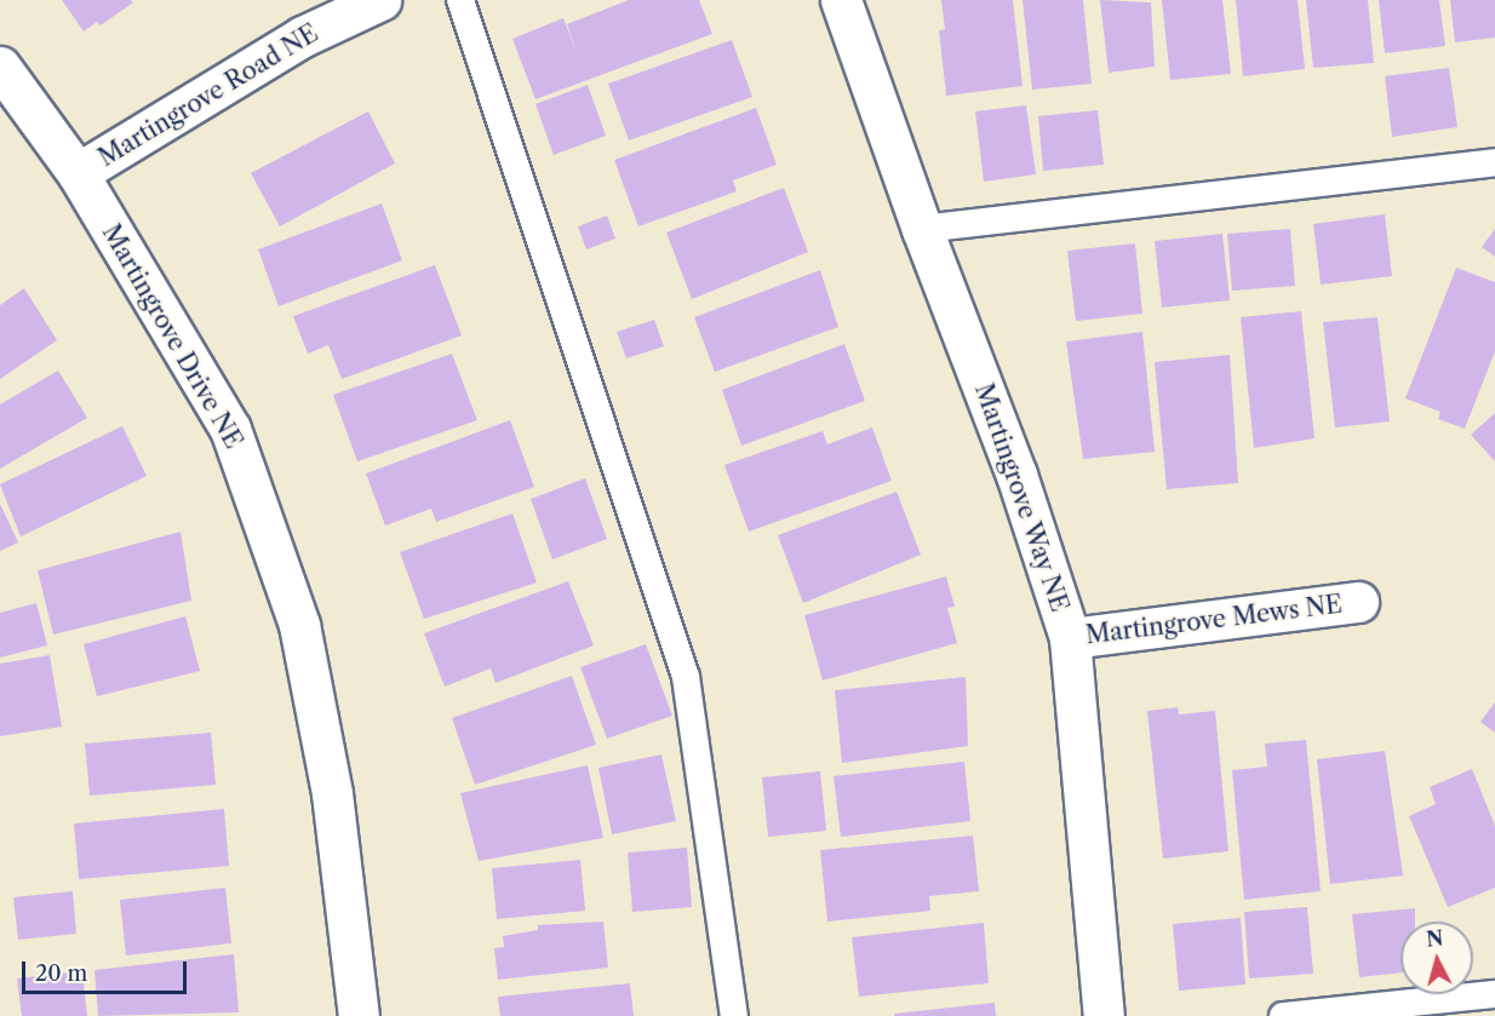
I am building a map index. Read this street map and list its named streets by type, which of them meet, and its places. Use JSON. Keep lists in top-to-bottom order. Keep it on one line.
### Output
{"streets":{"street":["Martingrove Road NE","Martingrove Drive NE","Martingrove Way NE","Martingrove Mews NE"]},"crossings":[["Martingrove Road NE","Martingrove Drive NE"],["Martingrove Way NE","Martingrove Mews NE"]],"scale_bar":"20 m","north":"top"}
